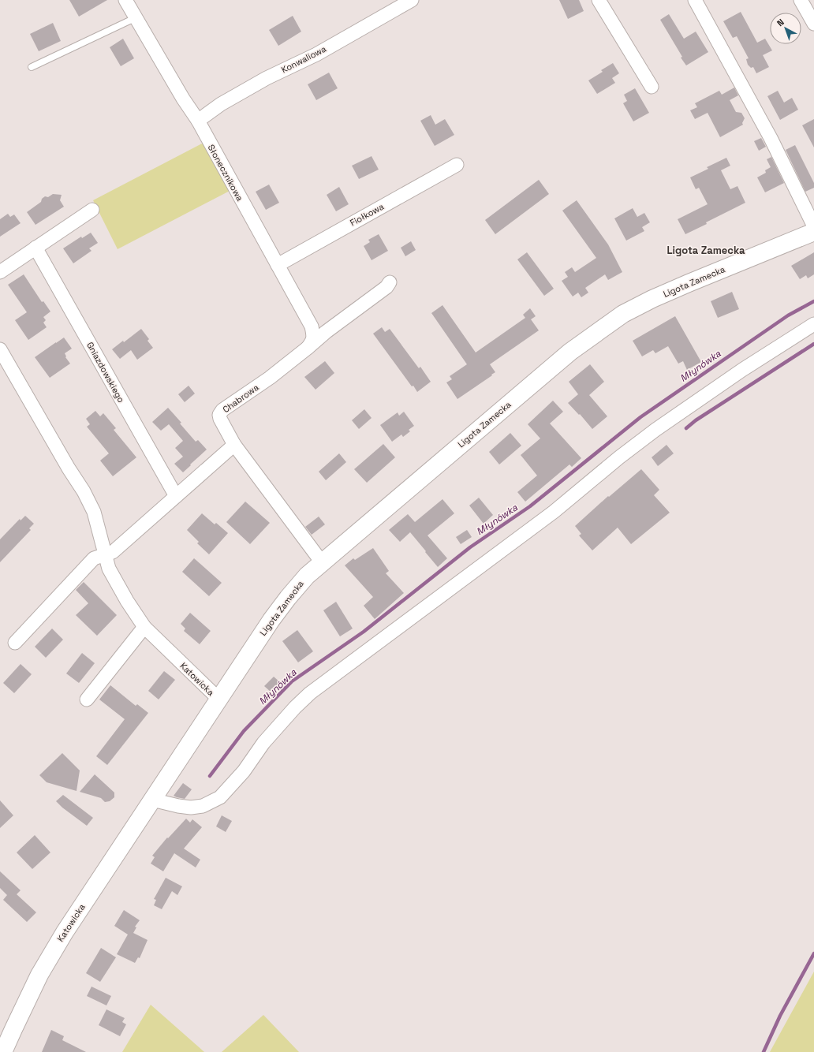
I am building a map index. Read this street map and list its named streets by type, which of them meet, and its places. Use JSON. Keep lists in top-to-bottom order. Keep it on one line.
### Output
{"streets":{"main road":["Ligota Zamecka","Katowicka"],"street":["Konwaliowa","Słonecznikowa","Fiołkowa","Gniazdowskiego","Chabrowa"]},"crossings":[["Konwaliowa","Słonecznikowa"],["Słonecznikowa","Fiołkowa"],["Słonecznikowa","Chabrowa"],["Ligota Zamecka","Chabrowa"],["Ligota Zamecka","Katowicka"]],"districts":["Ligota Zamecka"],"water":["Młynówka"],"north":"top left"}
